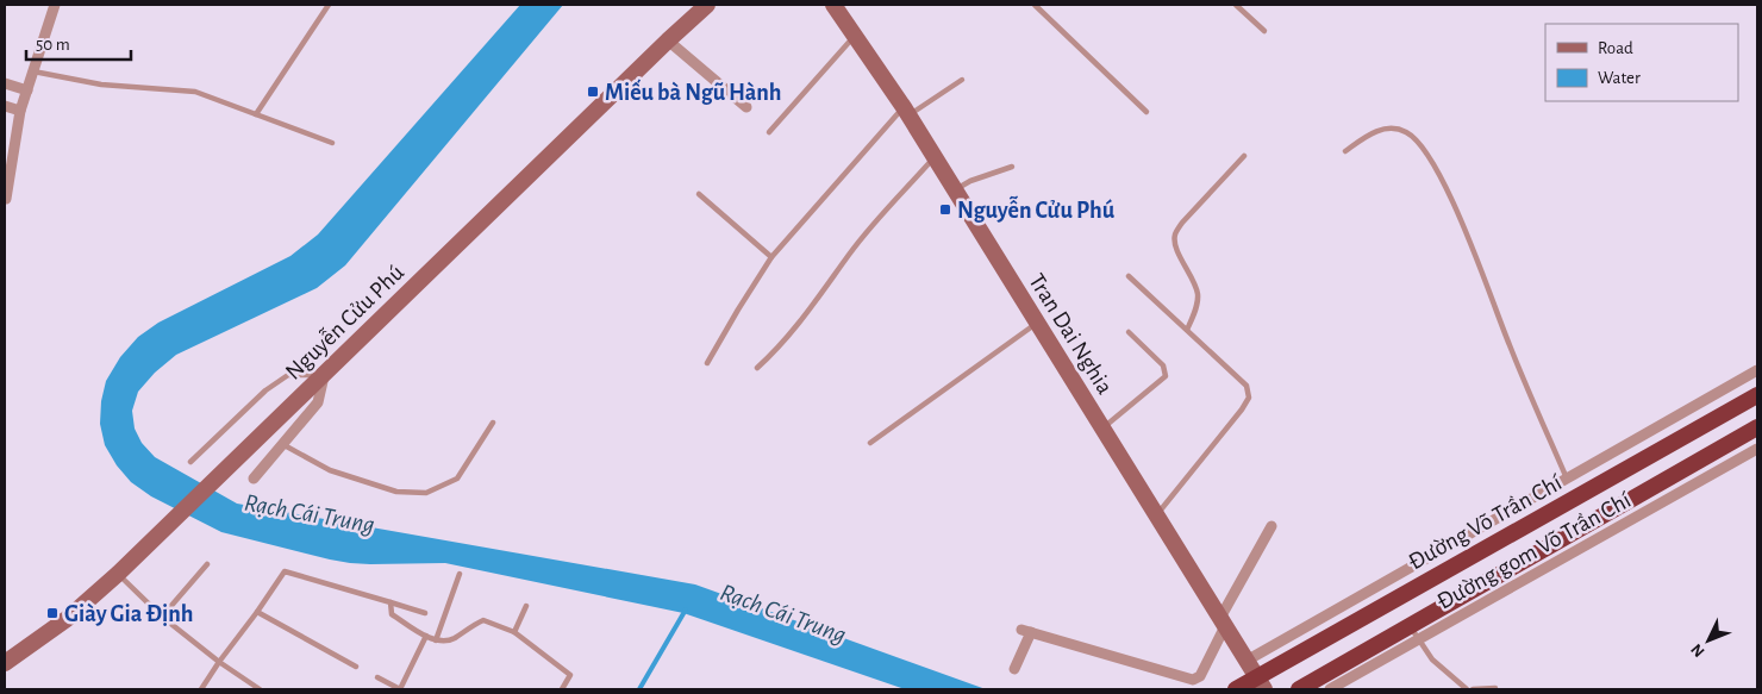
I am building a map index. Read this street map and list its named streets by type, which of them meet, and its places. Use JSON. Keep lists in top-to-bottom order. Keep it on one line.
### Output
{"streets":{"highway":["Đường Võ Trần Chí"],"main road":["Nguyễn Cửu Phú","Tran Dai Nghia"],"street":["Đường gom Võ Trần Chí"]},"crossings":[["Tran Dai Nghia","Đường Võ Trần Chí"],["Tran Dai Nghia","Đường gom Võ Trần Chí"]],"water":["Rạch Cái Trung"],"places":{"transit":["Miếu bà Ngũ Hành","Nguyễn Cửu Phú","Giày Gia Định"]},"legend":["Road","Water"],"scale_bar":"50 m","north":"bottom left"}
